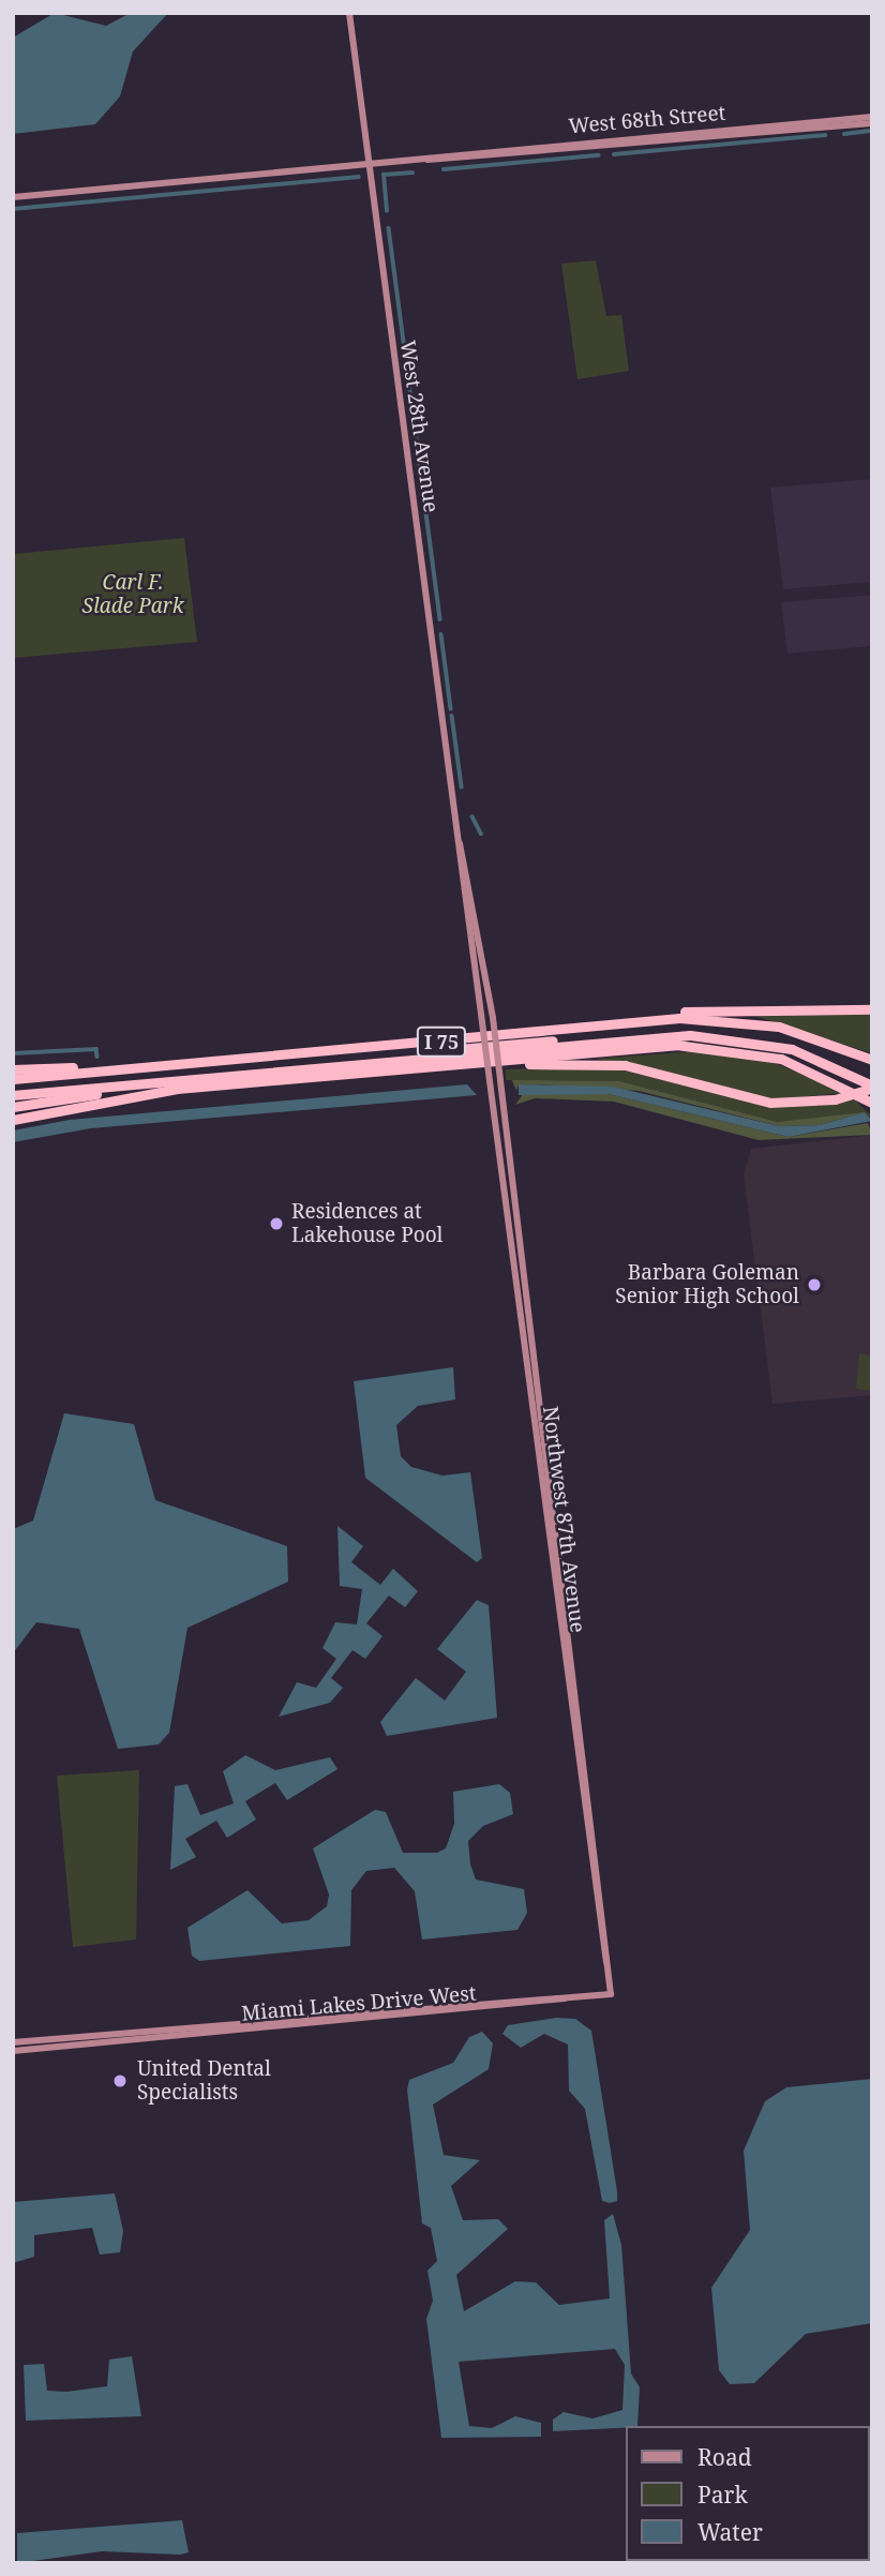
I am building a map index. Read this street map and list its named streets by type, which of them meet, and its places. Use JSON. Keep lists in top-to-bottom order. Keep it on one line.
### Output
{"streets":{"highway":["I 75"],"main road":["West 68th Street","West 28th Avenue","Northwest 87th Avenue","Miami Lakes Drive West"]},"crossings":[["West 68th Street","West 28th Avenue"],["West 28th Avenue","Northwest 87th Avenue"],["Northwest 87th Avenue","Miami Lakes Drive West"]],"parks":["Carl F. Slade Park"],"places":["Residences at Lakehouse Pool","Barbara Goleman Senior High School","United Dental Specialists"],"legend":["Road","Park","Water"]}
